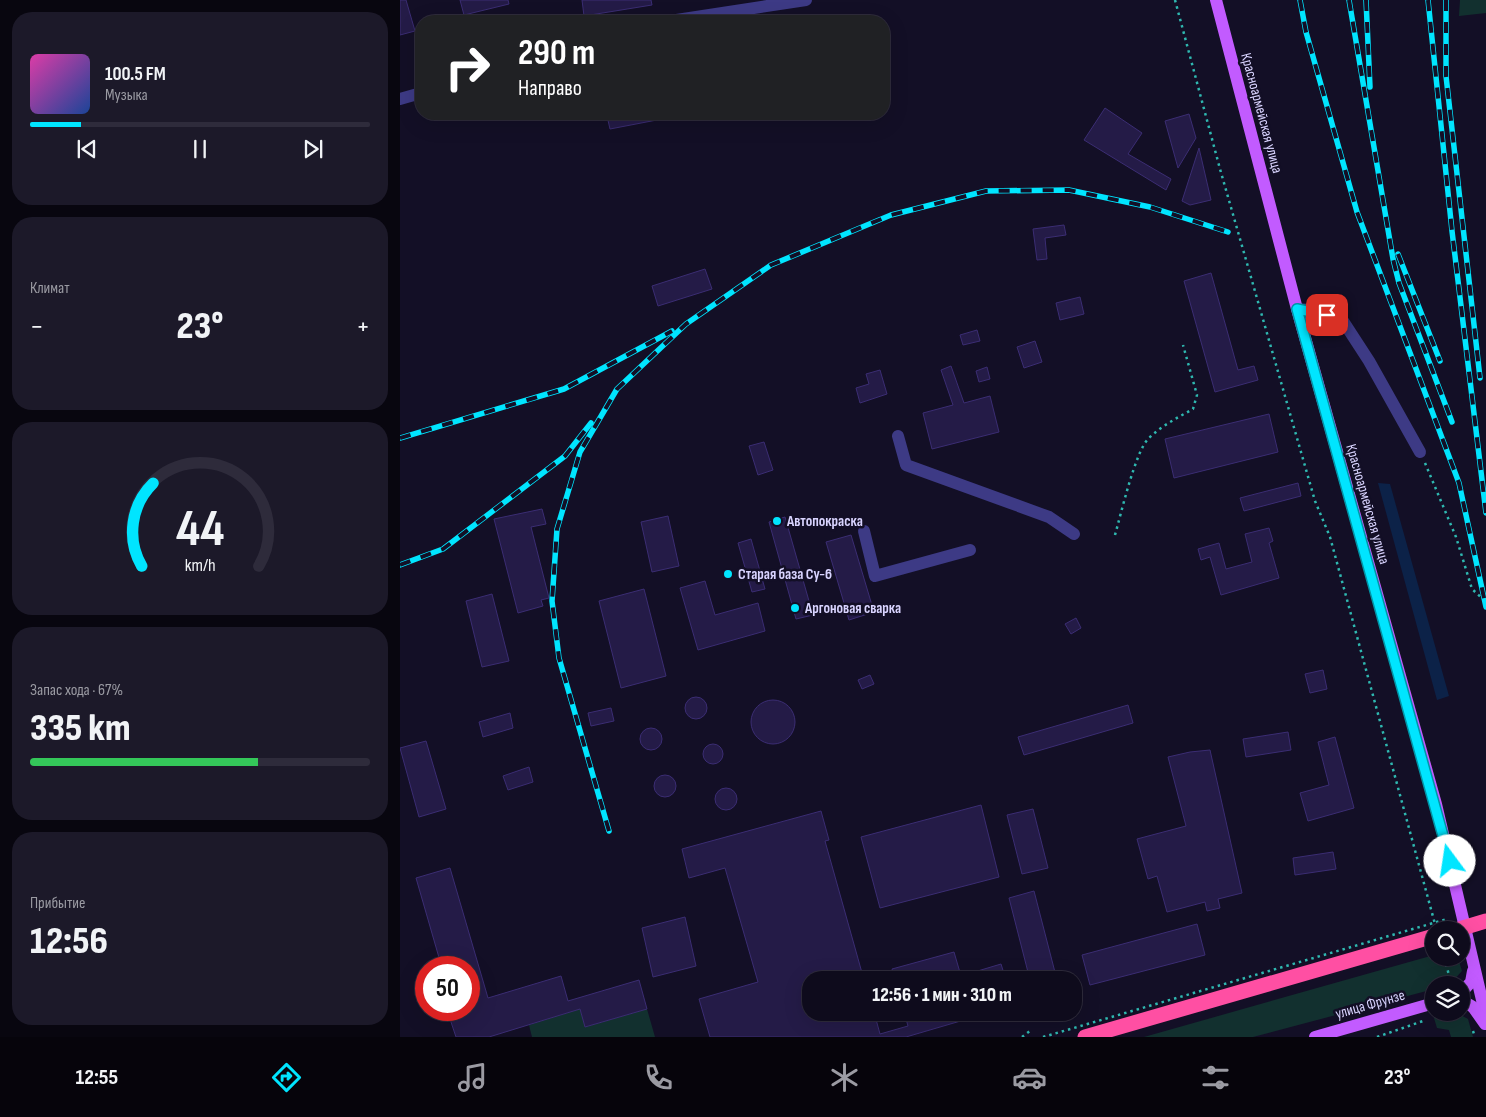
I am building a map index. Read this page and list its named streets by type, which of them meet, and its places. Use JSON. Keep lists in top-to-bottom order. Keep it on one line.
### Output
{"streets":{"main road":["Красноармейская улица","улица Фрунзе"]},"places":["Автопокраска","Старая база Су-6","Аргоновая сварка"],"page":{"turn":["290 m","Направо"],"song":["100.5 FM","Музыка"],"tile":["Климат",["Запас хода · 67%","335 km"],["Прибытие","12:56"]],"heat":["−","23°","+"],"limit":"50","trip":"12:56 · 1 мин · 310 m","tabs":["12:55","23°"],"gauge":["44","km/h"]}}
